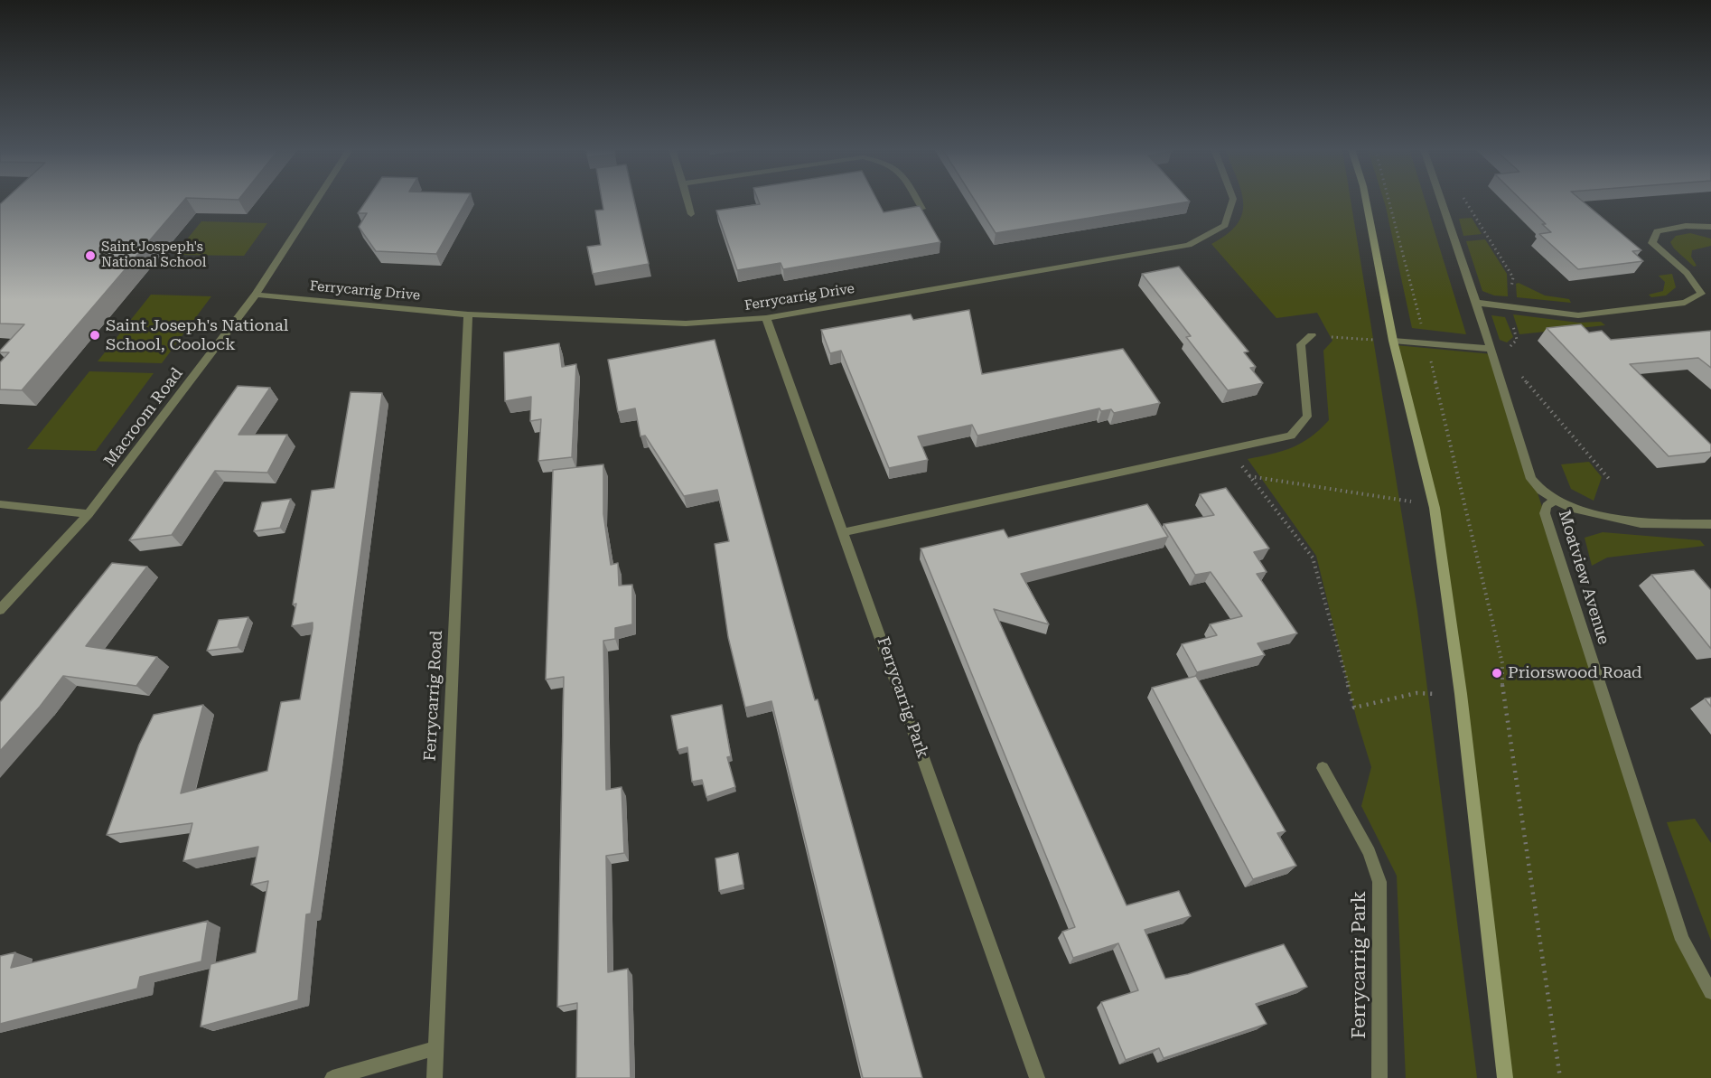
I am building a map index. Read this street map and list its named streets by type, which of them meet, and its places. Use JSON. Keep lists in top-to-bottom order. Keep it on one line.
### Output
{"streets":{"street":["Ferrycarrig Drive","Macroom Road","Moatview Avenue","Ferrycarrig Road","Ferrycarrig Park"]},"crossings":[["Ferrycarrig Drive","Macroom Road"],["Ferrycarrig Drive","Ferrycarrig Road"],["Ferrycarrig Drive","Ferrycarrig Park"]],"places":["Saint Jospeph's National School","Saint Joseph's National School, Coolock","Priorswood Road"]}
